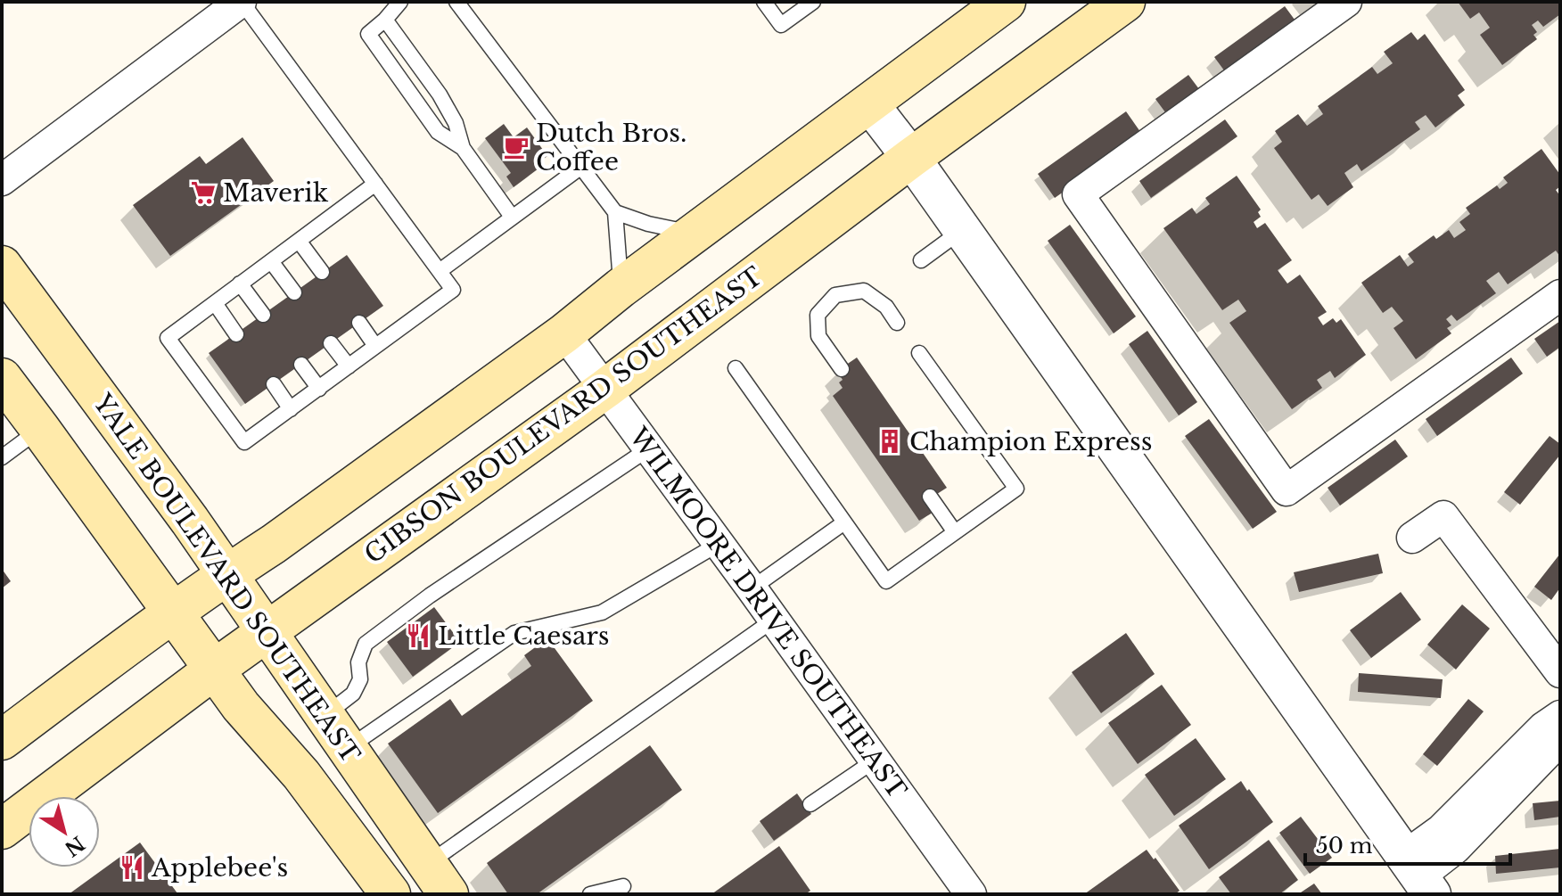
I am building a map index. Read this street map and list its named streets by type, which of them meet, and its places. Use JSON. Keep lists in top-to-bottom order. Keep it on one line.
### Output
{"streets":{"main road":["GIBSON BOULEVARD SOUTHEAST","YALE BOULEVARD SOUTHEAST"],"street":["WILMOORE DRIVE SOUTHEAST"]},"crossings":[["GIBSON BOULEVARD SOUTHEAST","YALE BOULEVARD SOUTHEAST"],["GIBSON BOULEVARD SOUTHEAST","WILMOORE DRIVE SOUTHEAST"]],"places":{"cafe":["Dutch Bros. Coffee"],"supermarket":["Maverik"],"building":["Champion Express"],"restaurant":["Little Caesars","Applebee's"]},"scale_bar":"50 m","north":"bottom right"}
